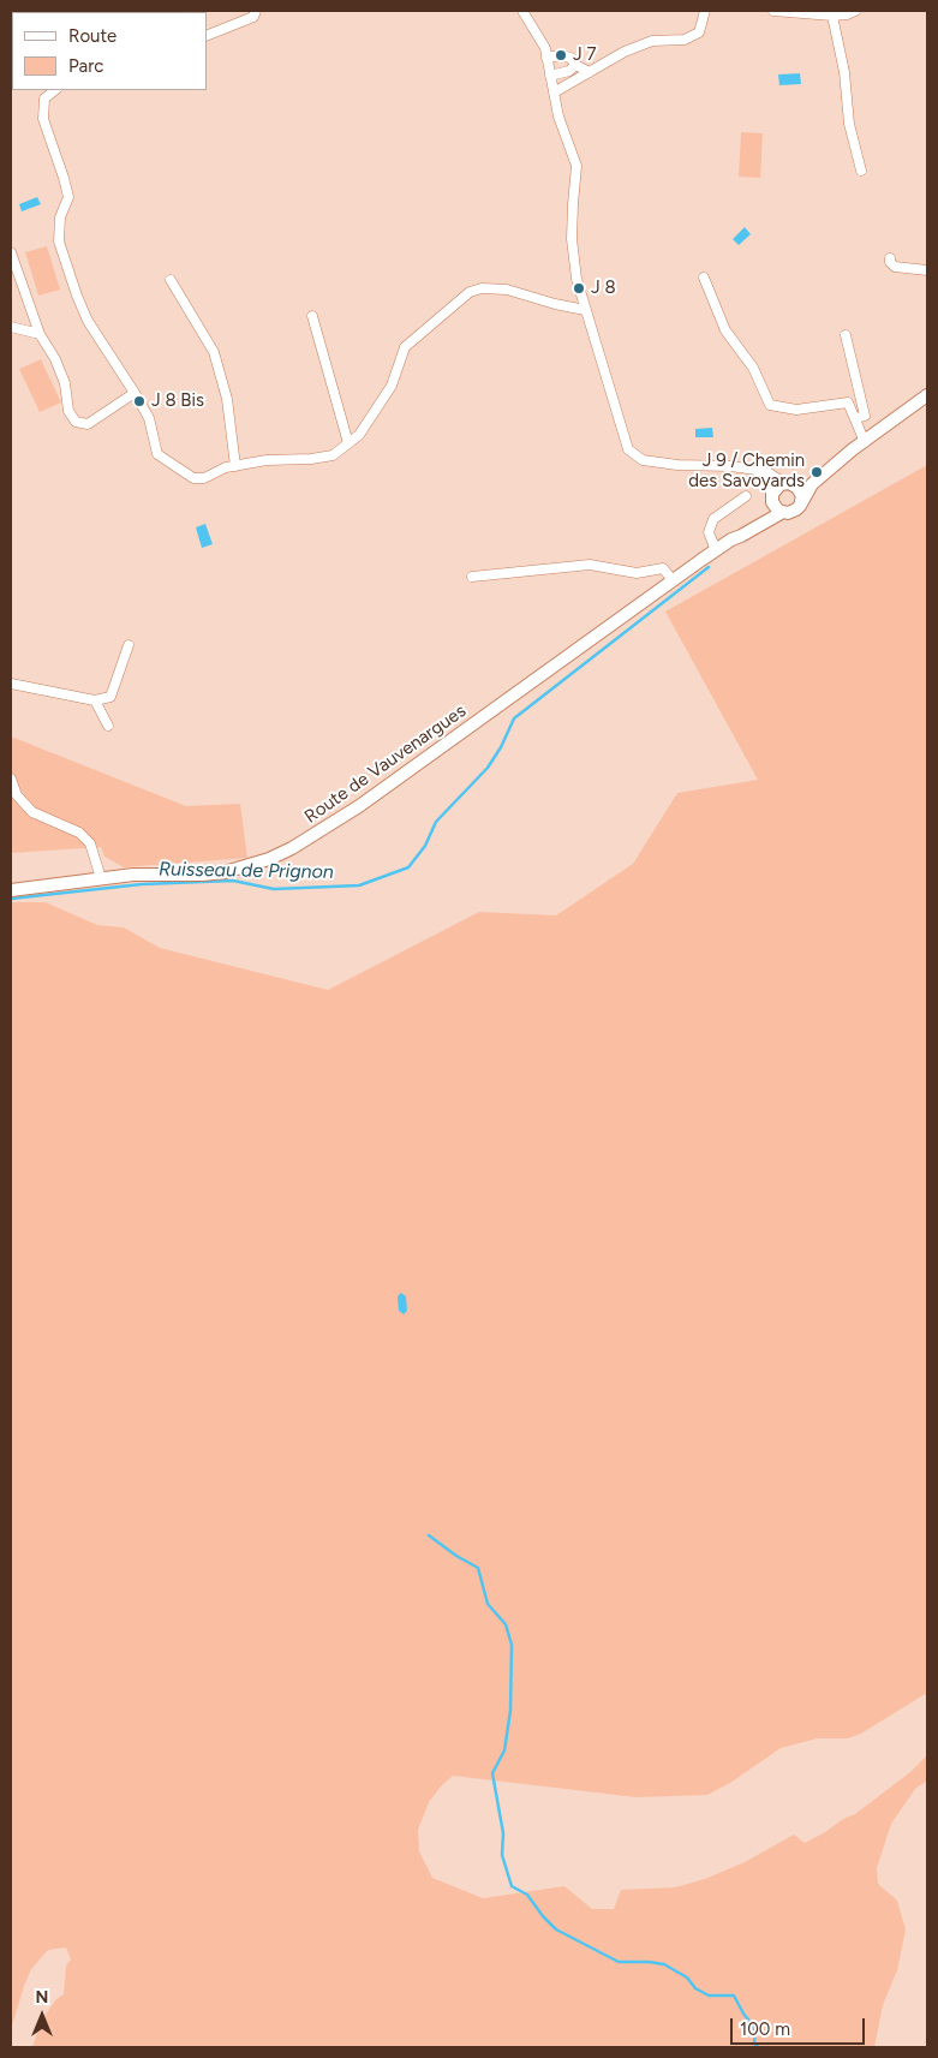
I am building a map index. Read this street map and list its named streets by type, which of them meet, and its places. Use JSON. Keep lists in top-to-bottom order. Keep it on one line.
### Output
{"streets":{"main road":["Route de Vauvenargues"]},"water":["Ruisseau de Prignon"],"places":["J 7","J 8","J 8 Bis","J 9 / Chemin des Savoyards"],"legend":["Route","Parc"],"scale_bar":"100 m","north":"top"}
